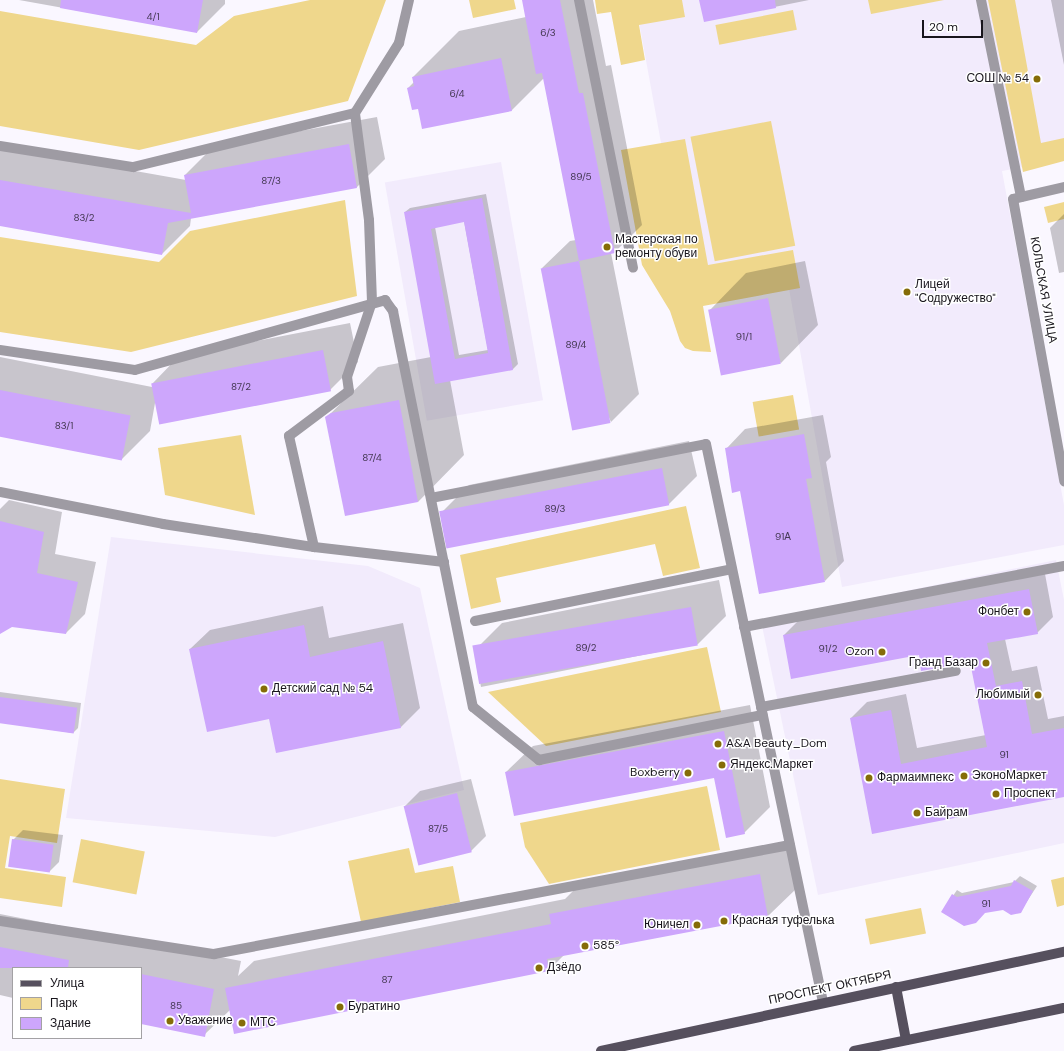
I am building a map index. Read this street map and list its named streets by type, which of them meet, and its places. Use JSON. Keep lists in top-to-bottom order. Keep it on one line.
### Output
{"streets":{"main road":["ПРОСПЕКТ ОКТЯБРЯ"],"street":["КОЛЬСКАЯ УЛИЦА"]},"places":["СОШ № 54","Мастерская по ремонту обуви","Лицей \"Содружество\"","Фонбет","Ozon","Гранд Базар","Детский сад № 54","Любимый","A&A Beauty_Dom","Яндекс.Маркет","Boxberry","ЭконоМаркет","Фармаимпекс","Проспект","Байрам","Красная туфелька","Юничел","585°","Дзёдо","Буратино","Уважение","МТС"],"house_numbers":["4/1","6/3","6/4","89/5","87/3","83/2","91/1","89/4","87/2","83/1","87/4","89/3","91А","89/2","91/2","91","87/5","91","87","85"],"legend":["Улица","Парк","Здание"],"scale_bar":"20 m"}
